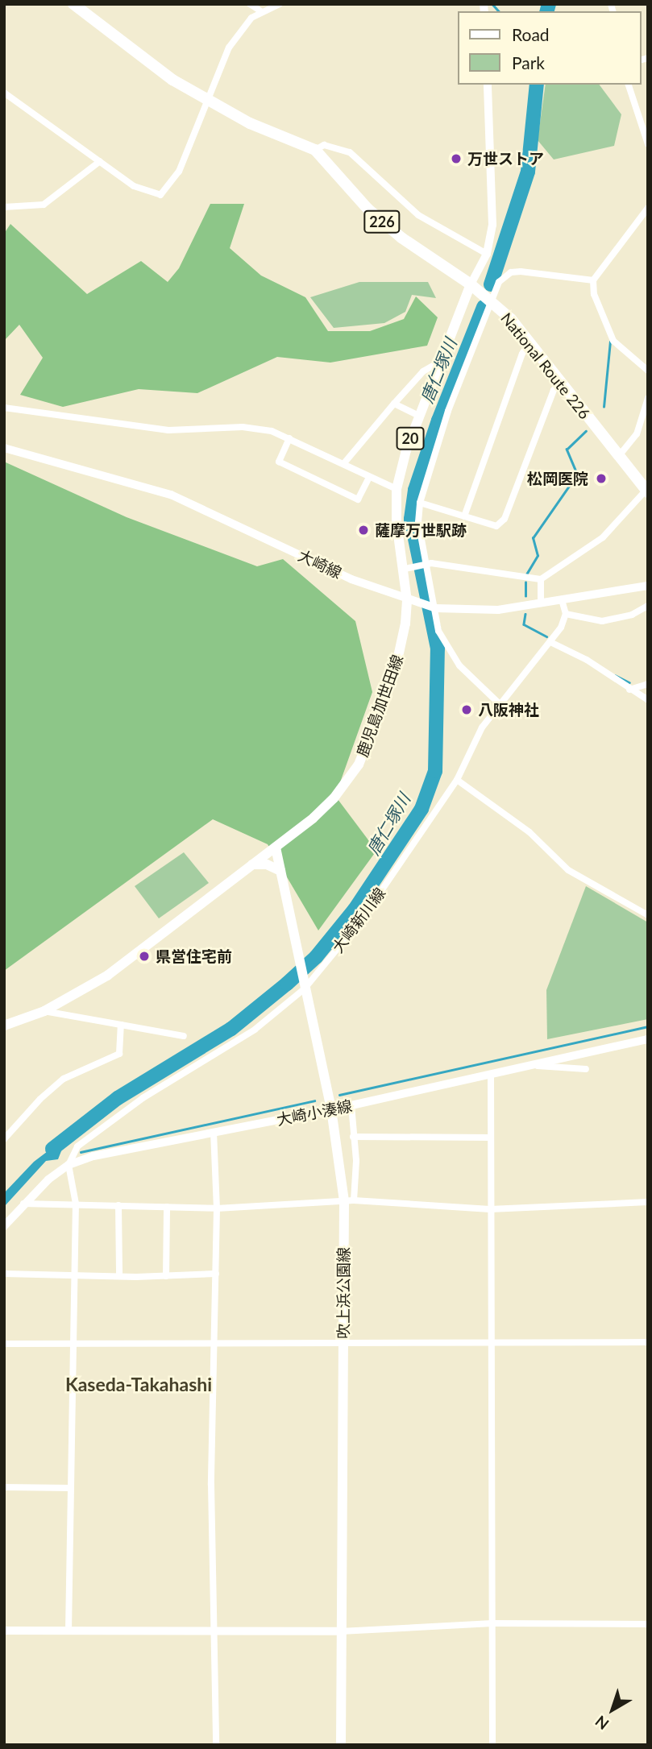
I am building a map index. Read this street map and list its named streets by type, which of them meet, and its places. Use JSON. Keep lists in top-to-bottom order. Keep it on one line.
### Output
{"streets":{"highway":["226","National Route 226"],"main road":["20","鹿児島加世田線","吹上浜公園線"],"street":["大崎線","大崎新川線","大崎小湊線"]},"crossings":[["National Route 226","鹿児島加世田線"],["大崎線","鹿児島加世田線"],["鹿児島加世田線","吹上浜公園線"],["大崎新川線","大崎小湊線"],["大崎新川線","吹上浜公園線"],["大崎小湊線","吹上浜公園線"]],"districts":["Kaseda-Takahashi"],"water":["唐仁塚川"],"places":["万世ストア","松岡医院","薩摩万世駅跡","八阪神社","県営住宅前"],"legend":["Road","Park"],"north":"bottom left"}
